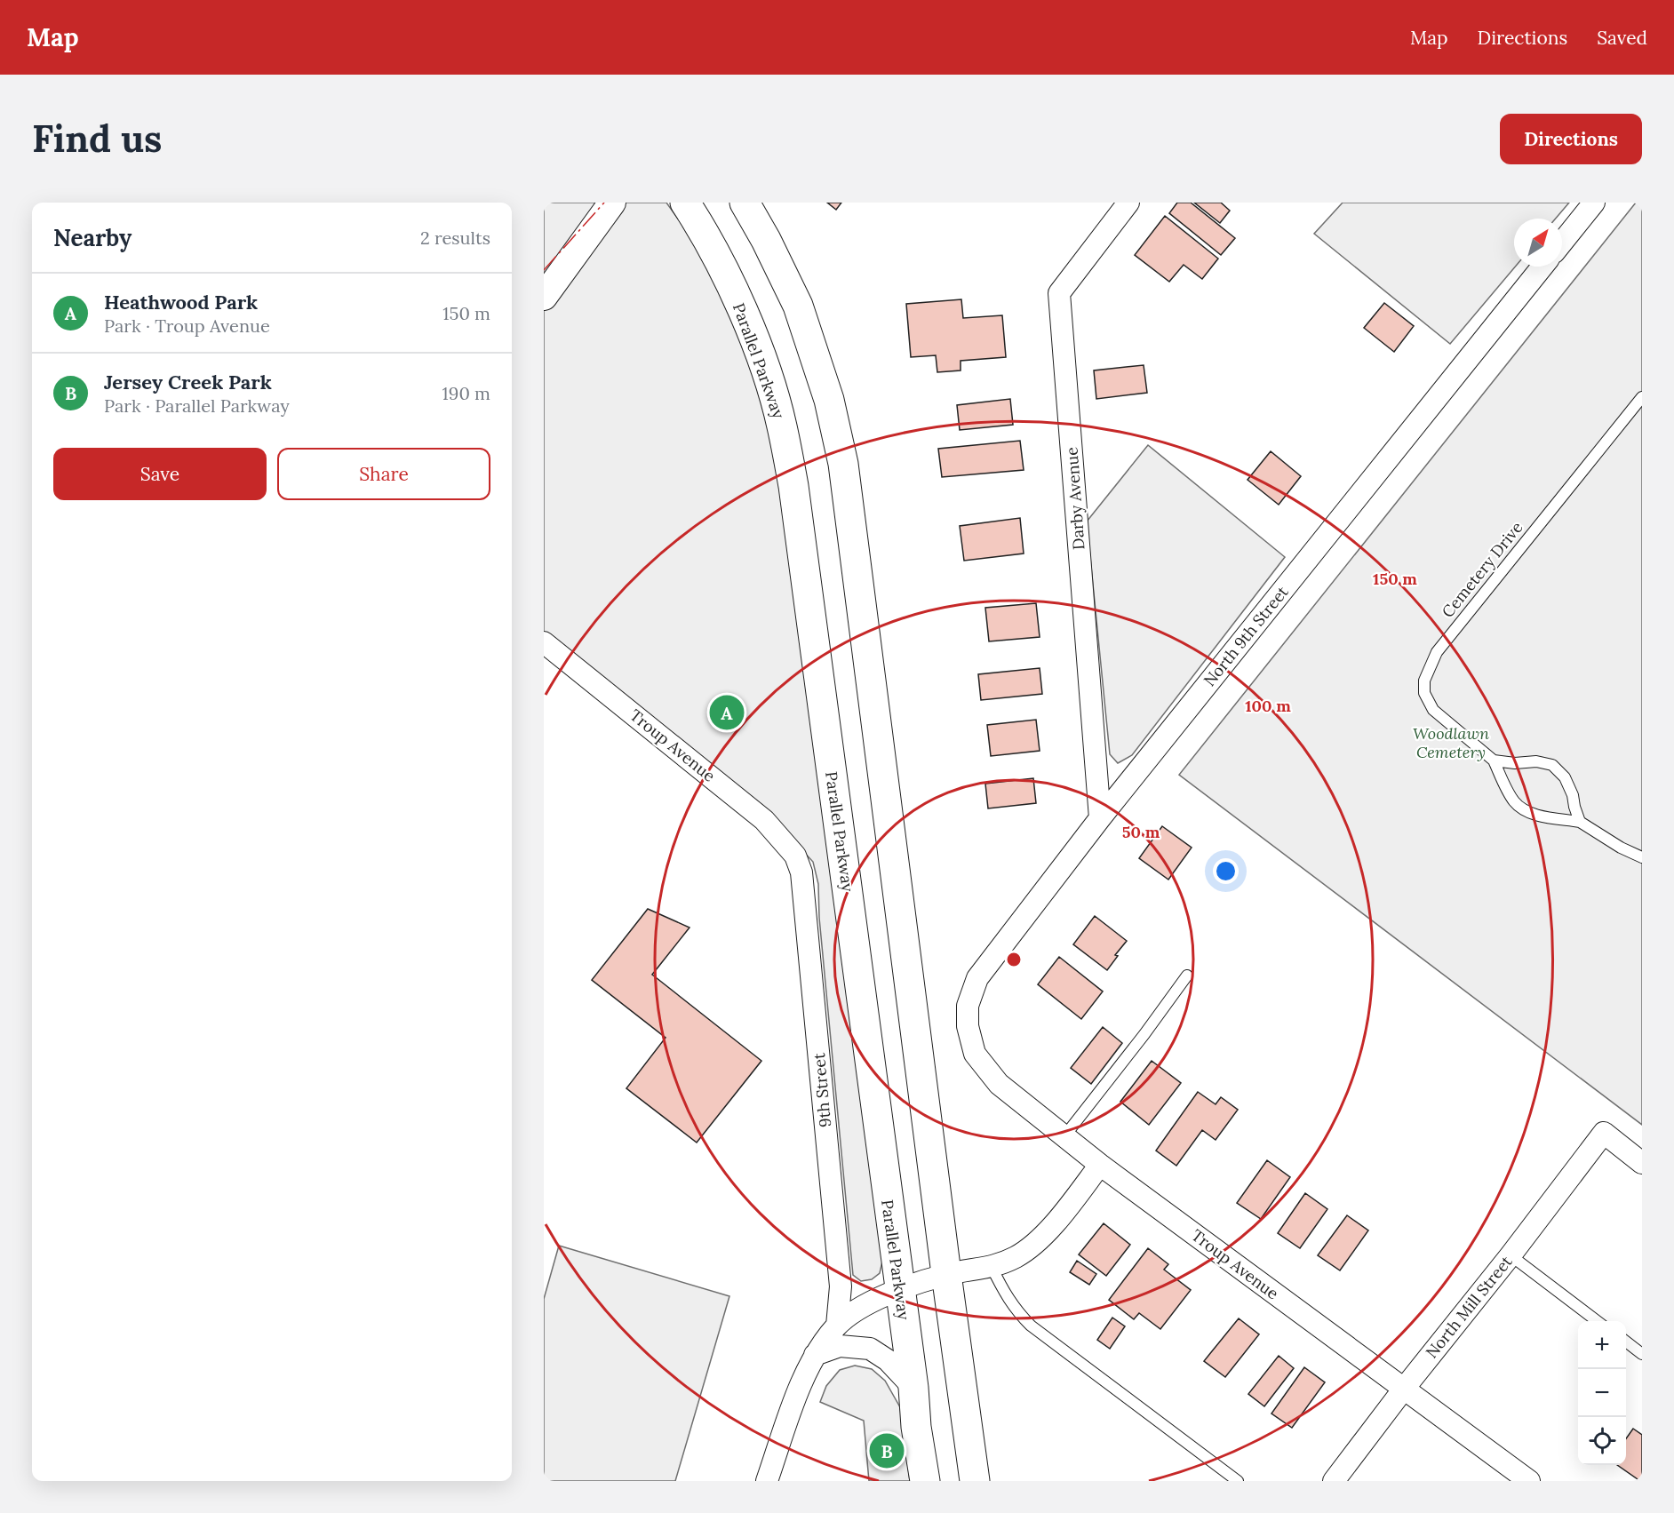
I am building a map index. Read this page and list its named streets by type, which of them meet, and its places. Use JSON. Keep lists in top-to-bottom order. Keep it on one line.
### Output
{"streets":{"main road":["Parallel Parkway"],"street":["Darby Avenue","North 9th Street","Troup Avenue","9th Street","North Mill Street"],"lane":["Cemetery Drive"]},"crossings":[["Darby Avenue","North 9th Street"],["North 9th Street","Troup Avenue"],["Troup Avenue","9th Street"],["Troup Avenue","North Mill Street"]],"parks":["Woodlawn Cemetery"],"north":"top right","page":{"header":"Map","nav":["Map","Directions","Saved"],"buttons":["Directions",["Save","Share"]],"title":"Find us","heading":["Nearby","2 results"],"list":[{"mark":"A","name":"Heathwood Park","note":"Park · Troup Avenue","value":"150 m"},{"mark":"B","name":"Jersey Creek Park","note":"Park · Parallel Parkway","value":"190 m"}],"pins":["A","B"],"map_buttons":["+","−"]},"rings":["150 m","100 m","50 m"]}
